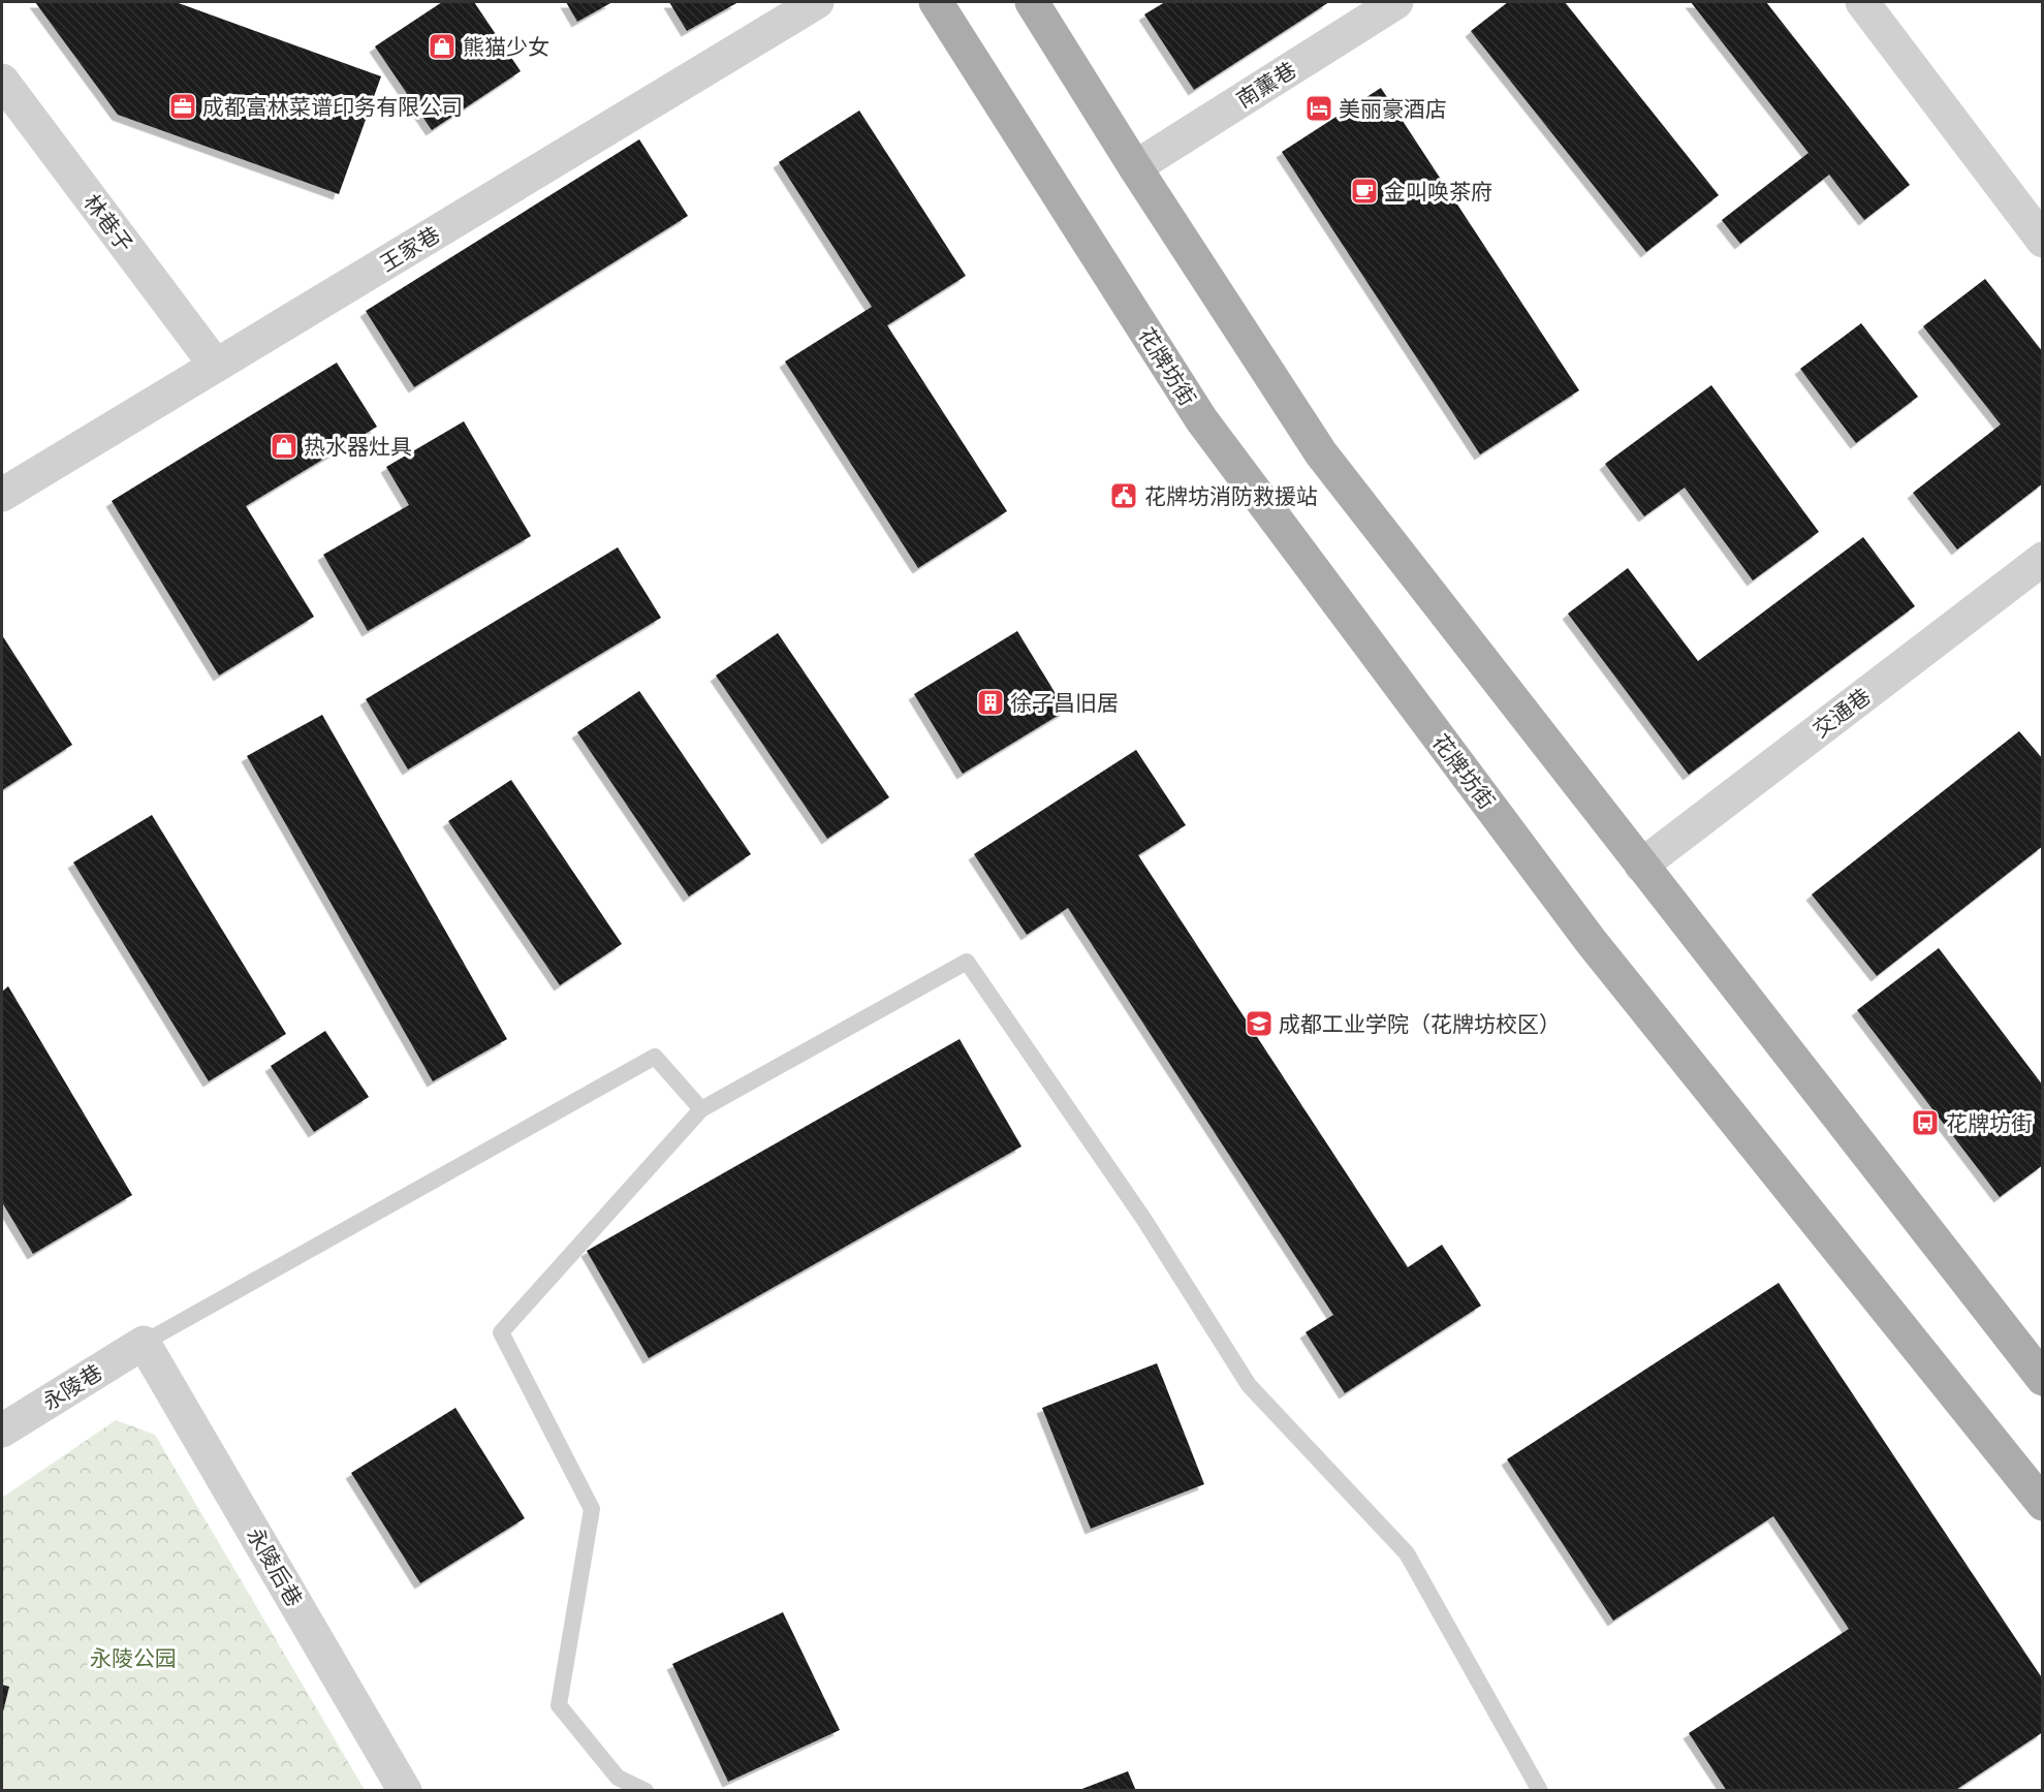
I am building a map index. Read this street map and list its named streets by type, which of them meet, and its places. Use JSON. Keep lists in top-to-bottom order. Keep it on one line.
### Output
{"streets":{"main road":["花牌坊街"],"street":["南薰巷","林巷子","王家巷","交通巷","永陵巷","永陵后巷"]},"crossings":[["林巷子","王家巷"],["永陵巷","永陵后巷"]],"parks":["永陵公园"],"places":{"shop":["熊猫少女","热水器灶具"],"office":["成都富林菜谱印务有限公司"],"hotel":["美丽豪酒店"],"cafe":["金叫唤茶府"],"public building":["花牌坊消防救援站"],"building":["徐子昌旧居"],"school or university":["成都工业学院（花牌坊校区）"],"bus stop":["花牌坊街"]}}
